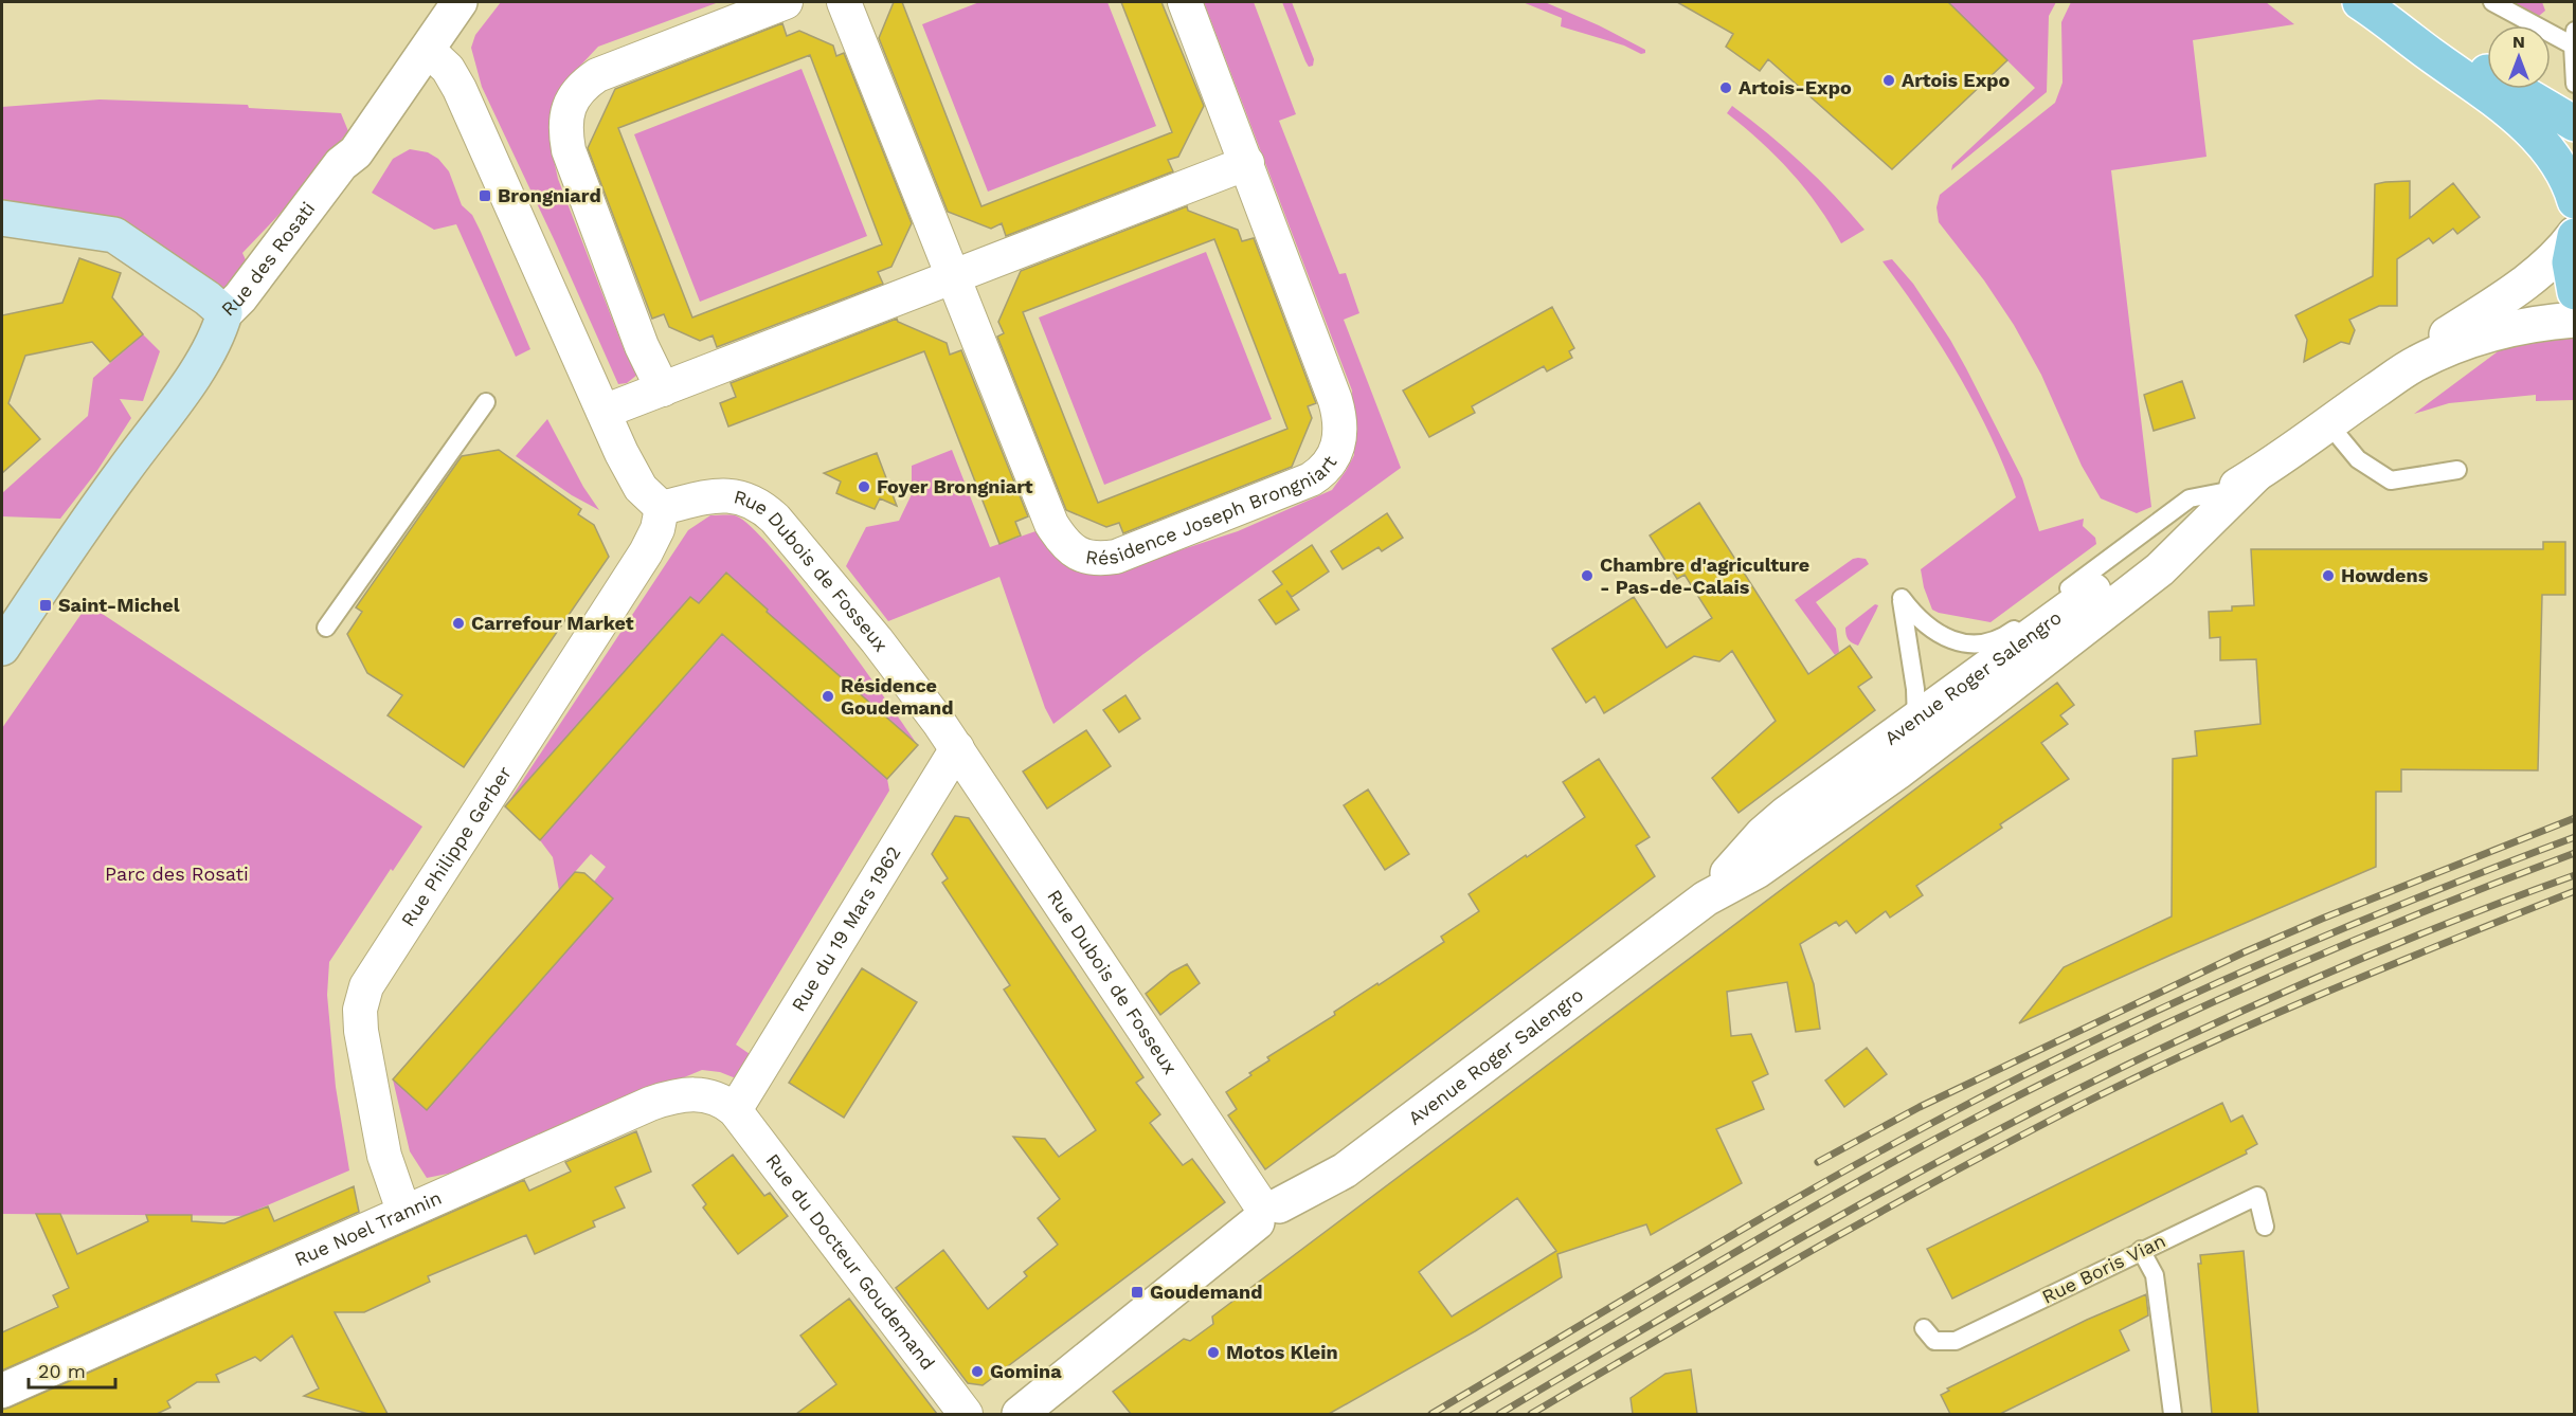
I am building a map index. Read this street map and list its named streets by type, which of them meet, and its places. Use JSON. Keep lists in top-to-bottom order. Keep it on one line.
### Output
{"streets":{"main road":["Rue des Rosati"],"street":["Résidence Joseph Brongniart","Rue Dubois de Fosseux","Avenue Roger Salengro","Rue Philippe Gerber","Rue du 19 Mars 1962","Rue Noel Trannin","Rue du Docteur Goudemand"],"lane":["Rue Boris Vian"]},"crossings":[["Rue Dubois de Fosseux","Avenue Roger Salengro"],["Rue Dubois de Fosseux","Rue Philippe Gerber"],["Rue Dubois de Fosseux","Rue du 19 Mars 1962"],["Rue Philippe Gerber","Rue Noel Trannin"],["Rue du 19 Mars 1962","Rue Noel Trannin"],["Rue du 19 Mars 1962","Rue du Docteur Goudemand"],["Rue Noel Trannin","Rue du Docteur Goudemand"]],"parks":["Parc des Rosati"],"places":{"other":["Artois Expo","Artois-Expo","Foyer Brongniart","Chambre d'agriculture - Pas-de-Calais","Howdens","Carrefour Market","Résidence Goudemand","Motos Klein","Gomina"],"transit":["Brongniard","Saint-Michel","Goudemand"]},"scale_bar":"20 m","north":"top"}
